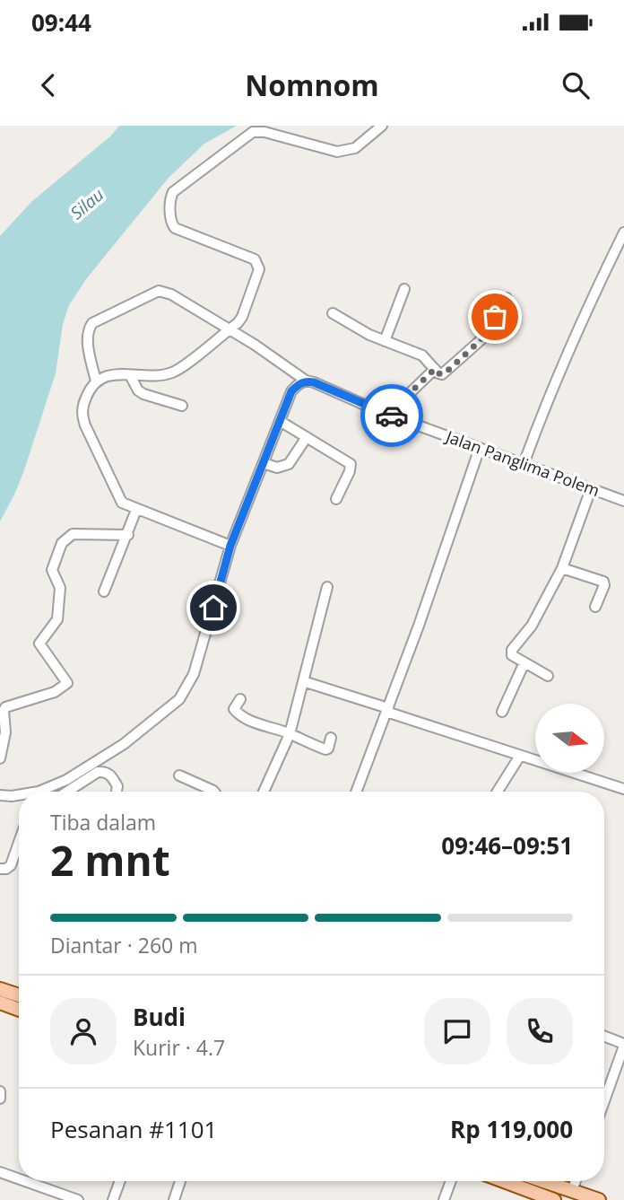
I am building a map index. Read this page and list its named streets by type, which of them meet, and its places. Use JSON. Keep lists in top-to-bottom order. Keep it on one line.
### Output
{"streets":{"street":["Jalan Panglima Polem"]},"water":["Silau"],"north":"right","page":{"status":"09:44","header":"Nomnom","heading":["2 mnt","Tiba dalam","09:46–09:51"],"panel":["Budi","Kurir · 4.7","Pesanan #1101","Rp 119,000"],"bar":"Diantar · 260 m"}}
